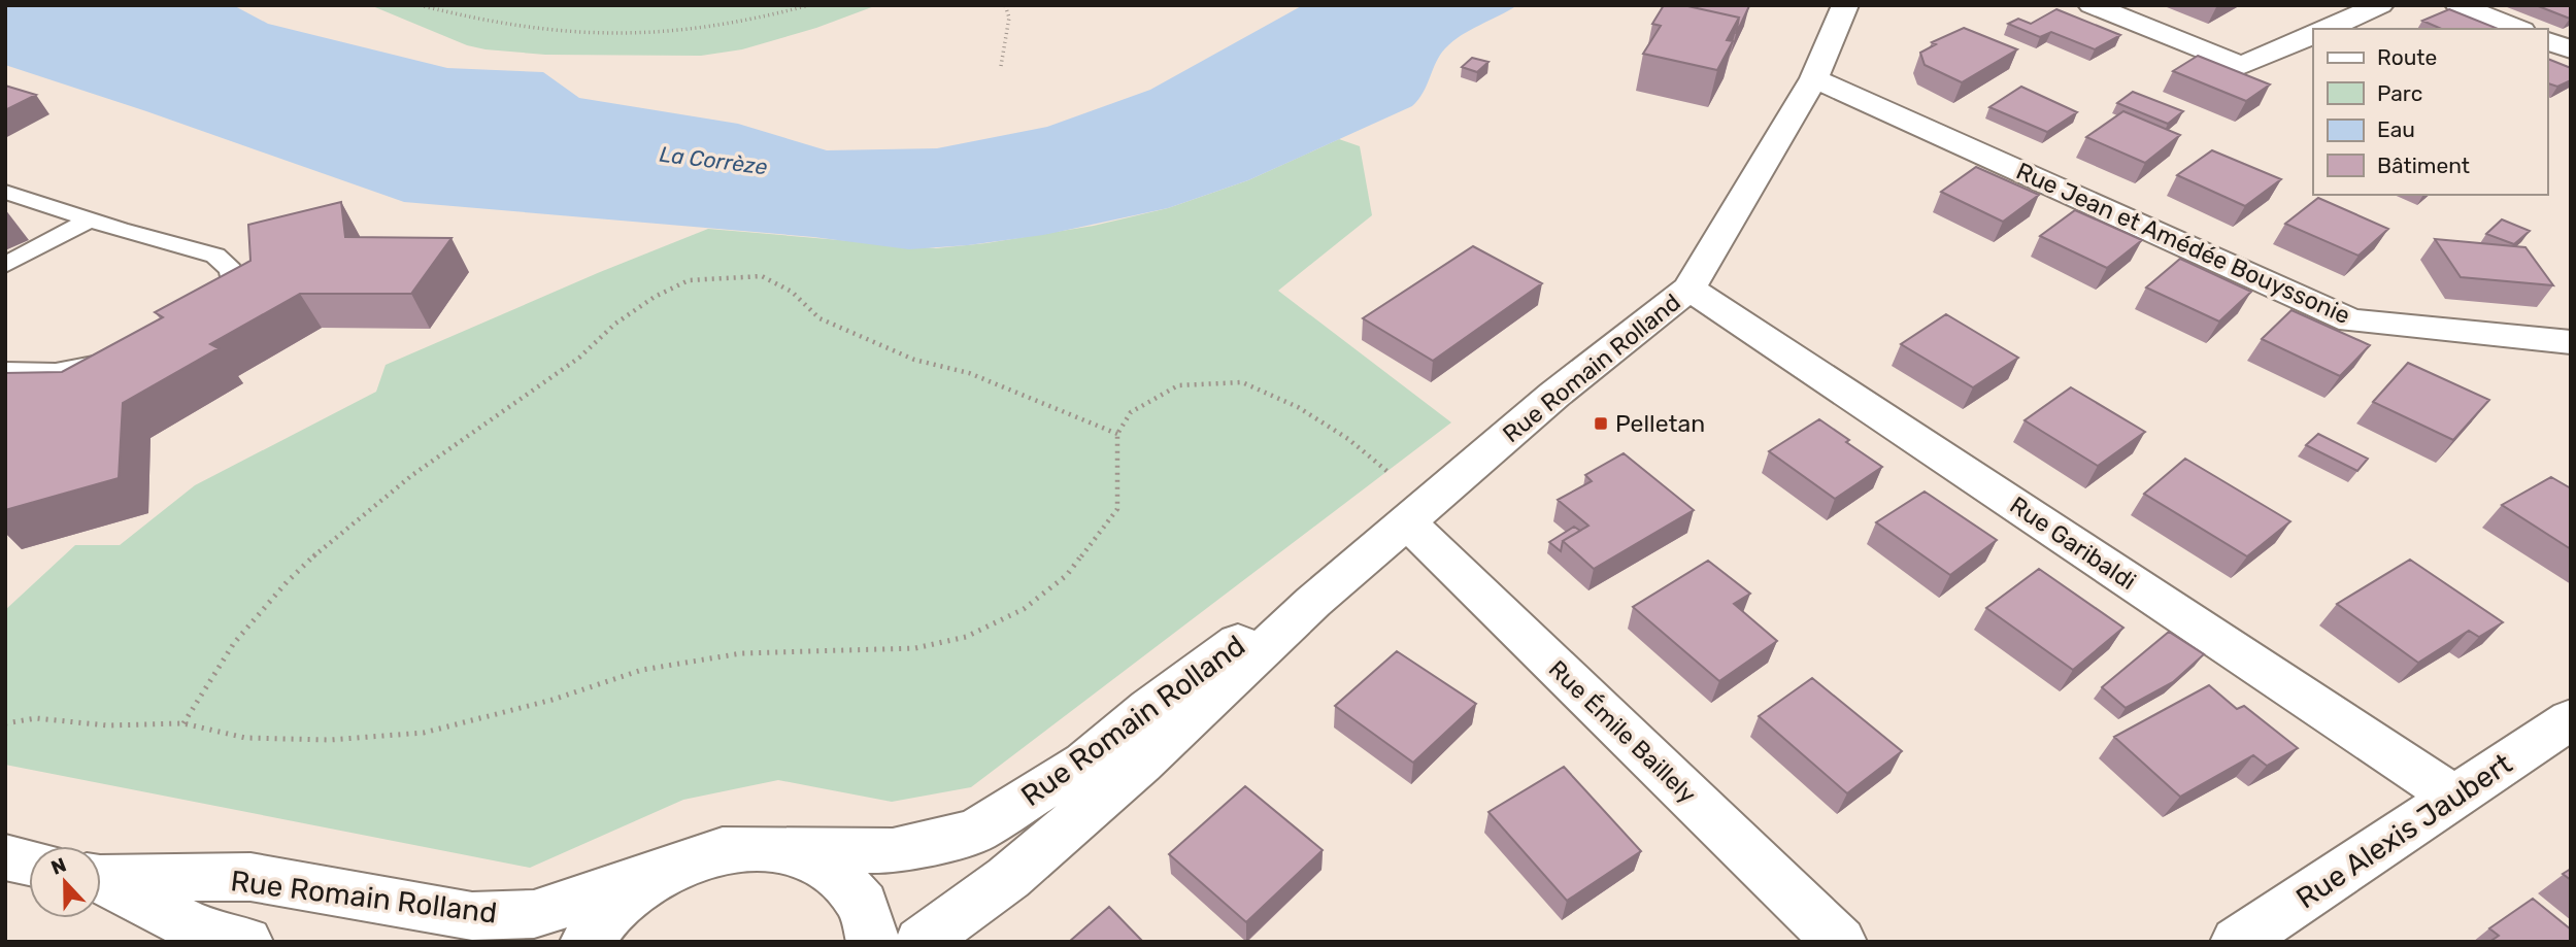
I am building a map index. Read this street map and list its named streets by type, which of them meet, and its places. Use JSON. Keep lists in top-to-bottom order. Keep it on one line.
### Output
{"streets":{"street":["Rue Jean et Amédée Bouyssonie","Rue Romain Rolland","Rue Garibaldi","Rue Émile Baillely","Rue Alexis Jaubert"]},"crossings":[["Rue Jean et Amédée Bouyssonie","Rue Romain Rolland"],["Rue Romain Rolland","Rue Garibaldi"],["Rue Romain Rolland","Rue Émile Baillely"],["Rue Garibaldi","Rue Alexis Jaubert"]],"water":["La Corrèze"],"places":{"transit":["Pelletan"]},"legend":["Route","Parc","Eau","Bâtiment"],"north":"top"}
